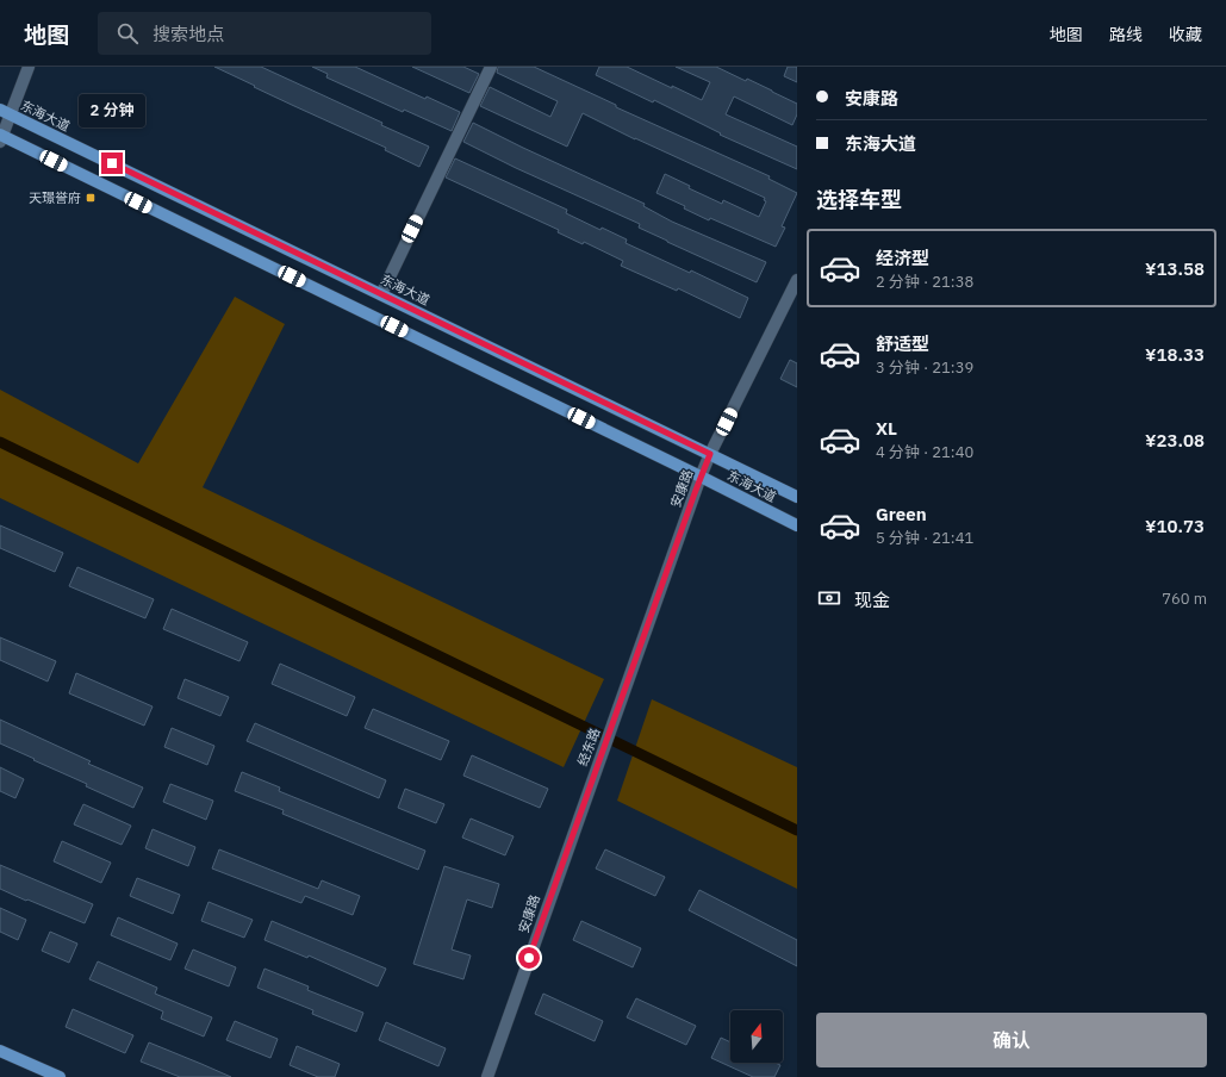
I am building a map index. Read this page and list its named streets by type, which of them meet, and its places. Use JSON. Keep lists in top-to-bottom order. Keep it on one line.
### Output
{"streets":{"main road":["东海大道"],"street":["安康路","经东路"]},"crossings":[["东海大道","安康路"],["安康路","经东路"]],"places":{"transit":["天璟誉府"]},"north":"top","page":{"header":"地图","search":"搜索地点","nav":["地图","路线","收藏"],"banner":["安康路","东海大道"],"bubble":"2 分钟","heading":"选择车型","list":[{"name":"经济型","note":"2 分钟 · 21:38","value":"¥13.58"},{"name":"舒适型","note":"3 分钟 · 21:39","value":"¥18.33"},{"name":"XL","note":"4 分钟 · 21:40","value":"¥23.08"},{"name":"Green","note":"5 分钟 · 21:41","value":"¥10.73"}],"pay":["现金","760 m"],"buttons":"确认"}}
